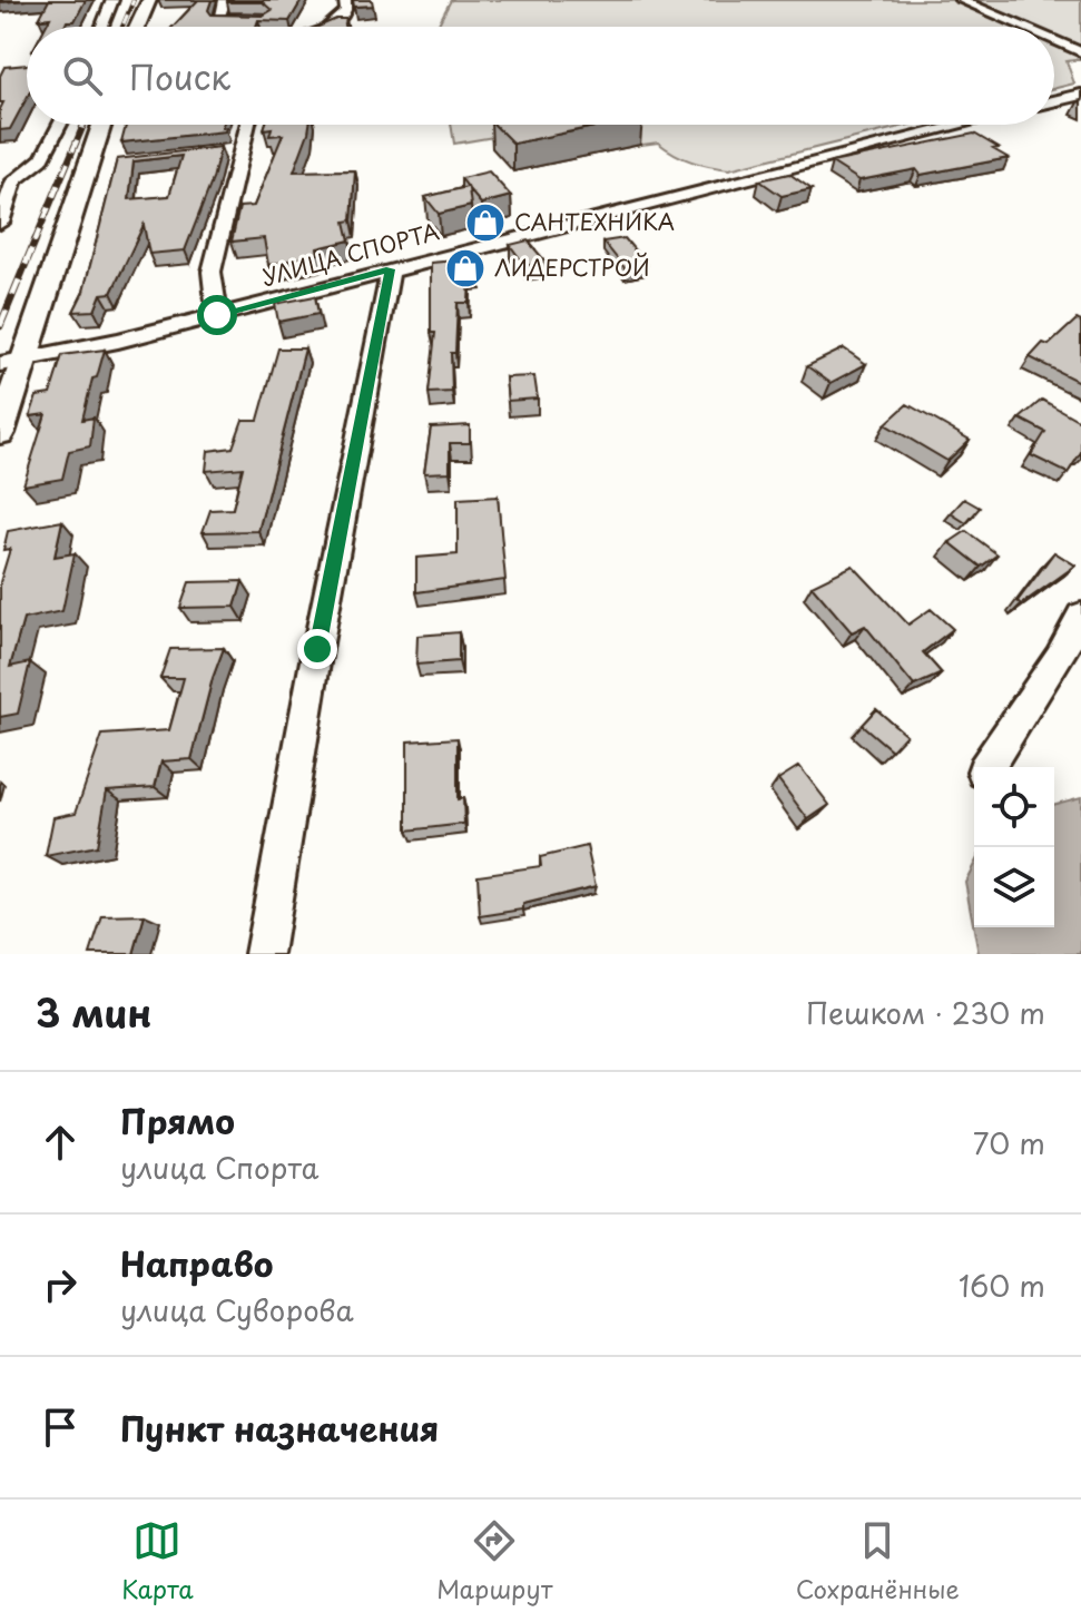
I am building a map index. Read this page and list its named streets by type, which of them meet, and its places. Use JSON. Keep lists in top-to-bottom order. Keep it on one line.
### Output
{"streets":{"street":["УЛИЦА СПОРТА"]},"places":{"shop":["САНТЕХНИКА","ЛИДЕРСТРОЙ"]},"page":{"search":"Поиск","heading":["3 мин","Пешком · 230 m"],"list":[["Прямо","улица Спорта","70 m"],["Направо","улица Суворова","160 m"],"Пункт назначения"],"nav":["Карта","Маршрут","Сохранённые"]}}
